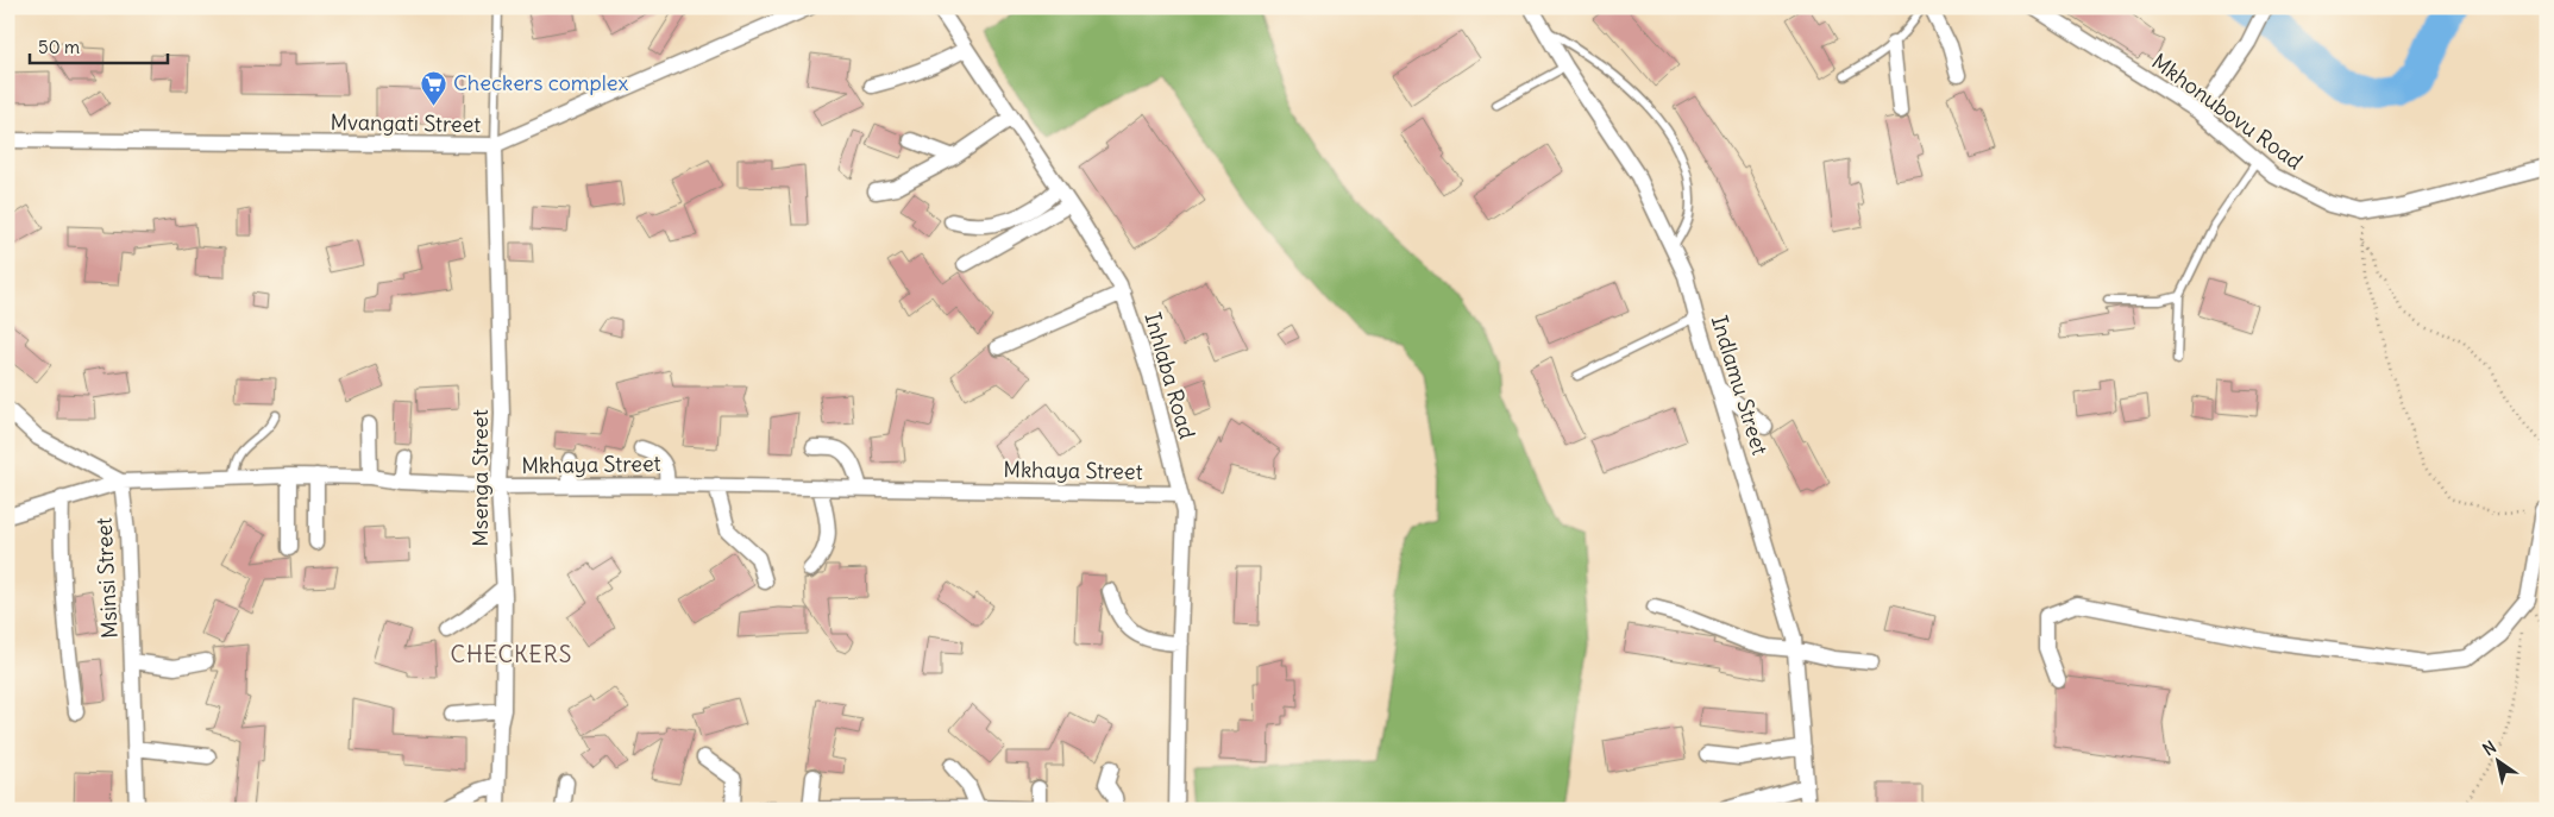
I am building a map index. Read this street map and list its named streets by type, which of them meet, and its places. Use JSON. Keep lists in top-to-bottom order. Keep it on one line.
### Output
{"streets":{"street":["Mkhonubovu Road","Mvangati Street","Inhlaba Road","Indlamu Street","Mkhaya Street","Msenga Street","Msinsi Street"]},"crossings":[["Mvangati Street","Msenga Street"],["Inhlaba Road","Mkhaya Street"],["Mkhaya Street","Msenga Street"],["Mkhaya Street","Msinsi Street"]],"districts":["CHECKERS"],"places":{"supermarket":["Checkers complex"]},"scale_bar":"50 m","north":"top left"}
